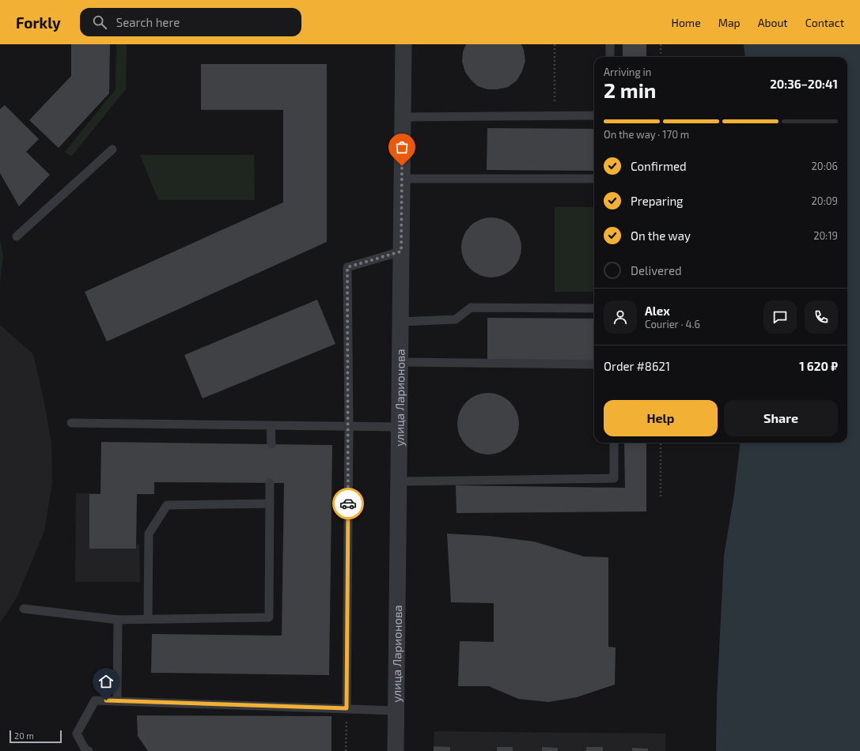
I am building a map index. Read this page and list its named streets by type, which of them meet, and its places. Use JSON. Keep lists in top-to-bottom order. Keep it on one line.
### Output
{"streets":{"street":["улица Ларионова"]},"scale_bar":"20 m","page":{"header":"Forkly","search":"Search here","nav":["Home","Map","About","Contact"],"heading":["2 min","Arriving in","20:36–20:41"],"panel":["Alex","Courier · 4.6","Order #8621","1 620 ₽"],"bar":"On the way · 170 m","list":[["Confirmed","20:06"],["Preparing","20:09"],["On the way","20:19"],"Delivered"],"buttons":["Help","Share"],"scale":"20 m"}}
